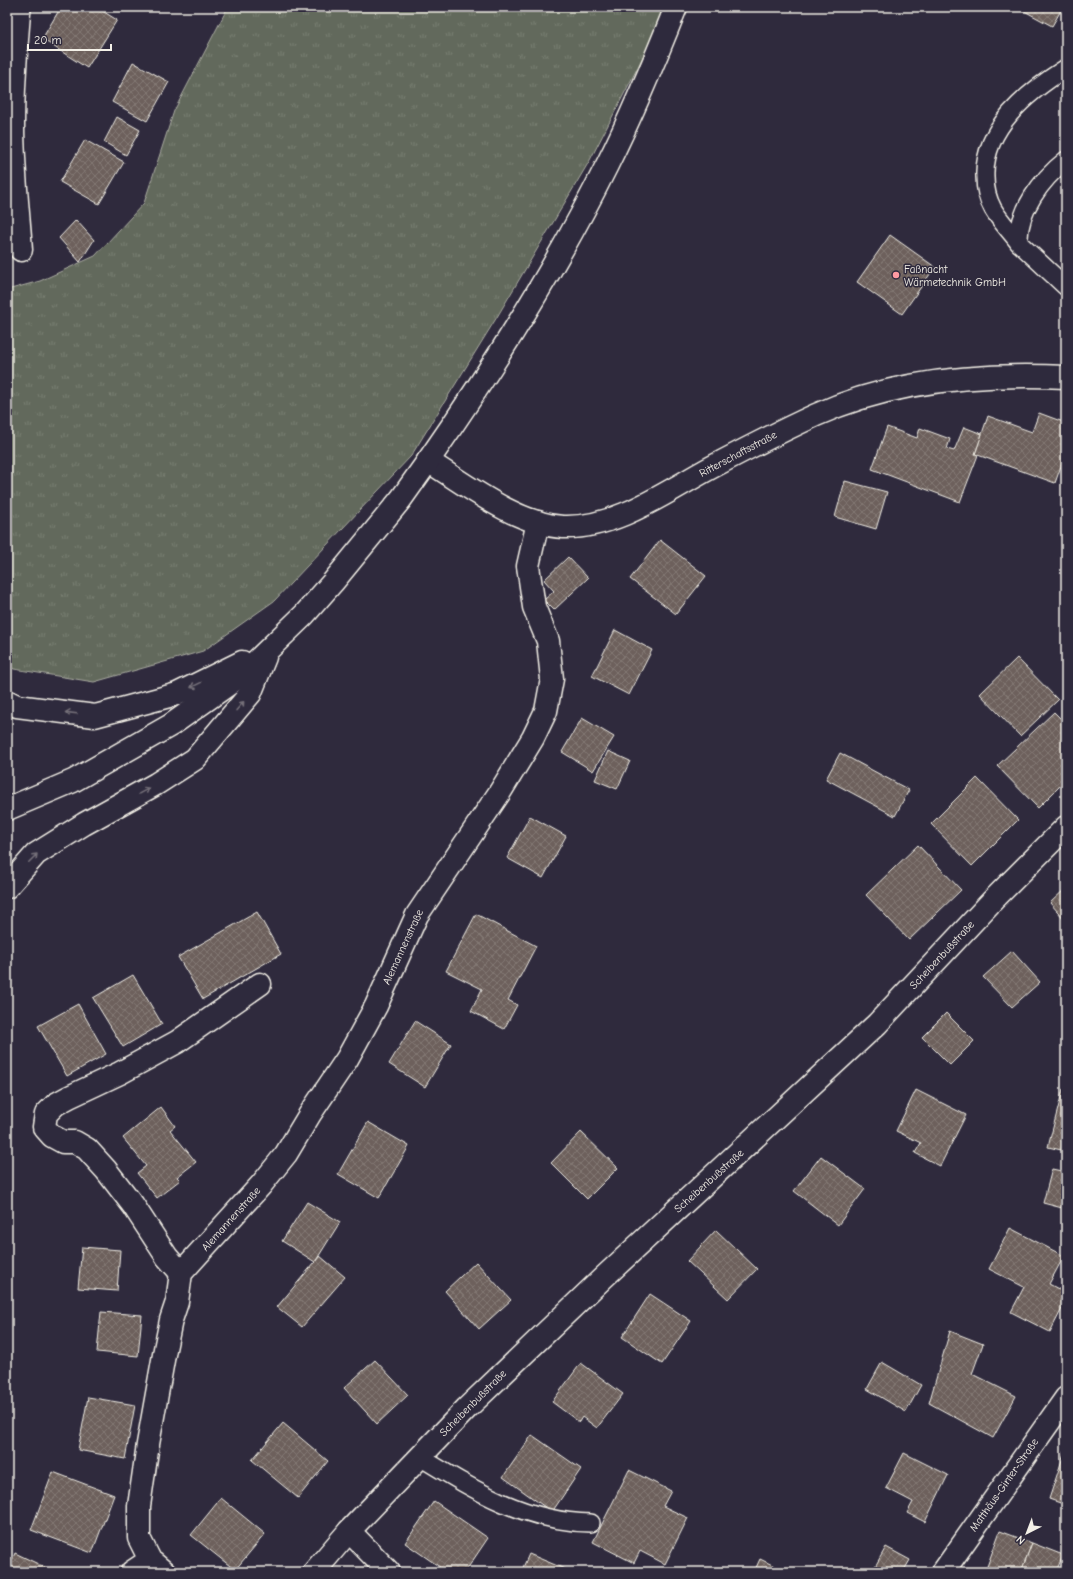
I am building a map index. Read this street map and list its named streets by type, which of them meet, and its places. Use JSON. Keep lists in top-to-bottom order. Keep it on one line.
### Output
{"streets":{"street":["Ritterschaftsstraße","Alemannenstraße","Scheibenbußstraße","Matthäus-Ginter-Straße"]},"crossings":[["Ritterschaftsstraße","Alemannenstraße"]],"places":["Faßnacht Wärmetechnik GmbH"],"scale_bar":"20 m","north":"bottom left"}
